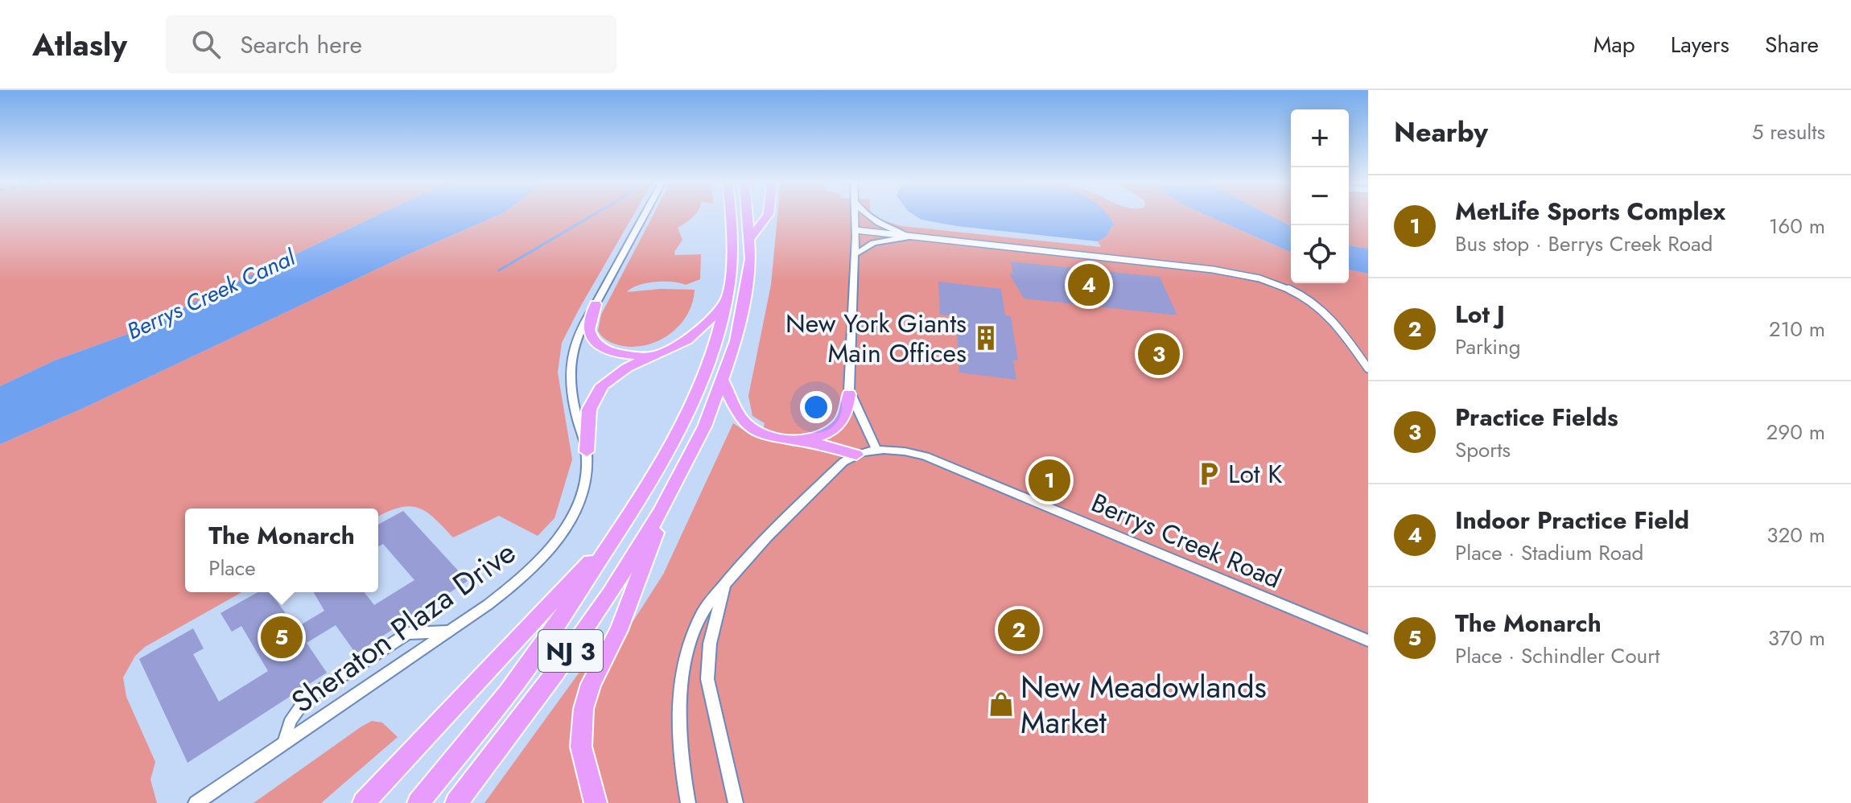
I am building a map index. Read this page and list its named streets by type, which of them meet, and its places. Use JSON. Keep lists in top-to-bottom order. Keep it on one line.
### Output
{"streets":{"highway":["NJ 3"],"street":["Berrys Creek Road","Sheraton Plaza Drive"]},"water":["Berrys Creek Canal"],"places":{"building":["New York Giants Main Offices"],"parking":["Lot K"],"shop":["New Meadowlands Market"]},"page":{"header":"Atlasly","search":"Search here","nav":["Map","Layers","Share"],"heading":["Nearby","5 results"],"map_buttons":["+","−"],"list":[{"mark":"1","name":"MetLife Sports Complex","note":"Bus stop · Berrys Creek Road","value":"160 m"},{"mark":"2","name":"Lot J","note":"Parking","value":"210 m"},{"mark":"3","name":"Practice Fields","note":"Sports","value":"290 m"},{"mark":"4","name":"Indoor Practice Field","note":"Place · Stadium Road","value":"320 m"},{"mark":"5","name":"The Monarch","note":"Place · Schindler Court","value":"370 m"}],"pins":["4","3","1","2","5"],"popup":["The Monarch","Place"]}}
